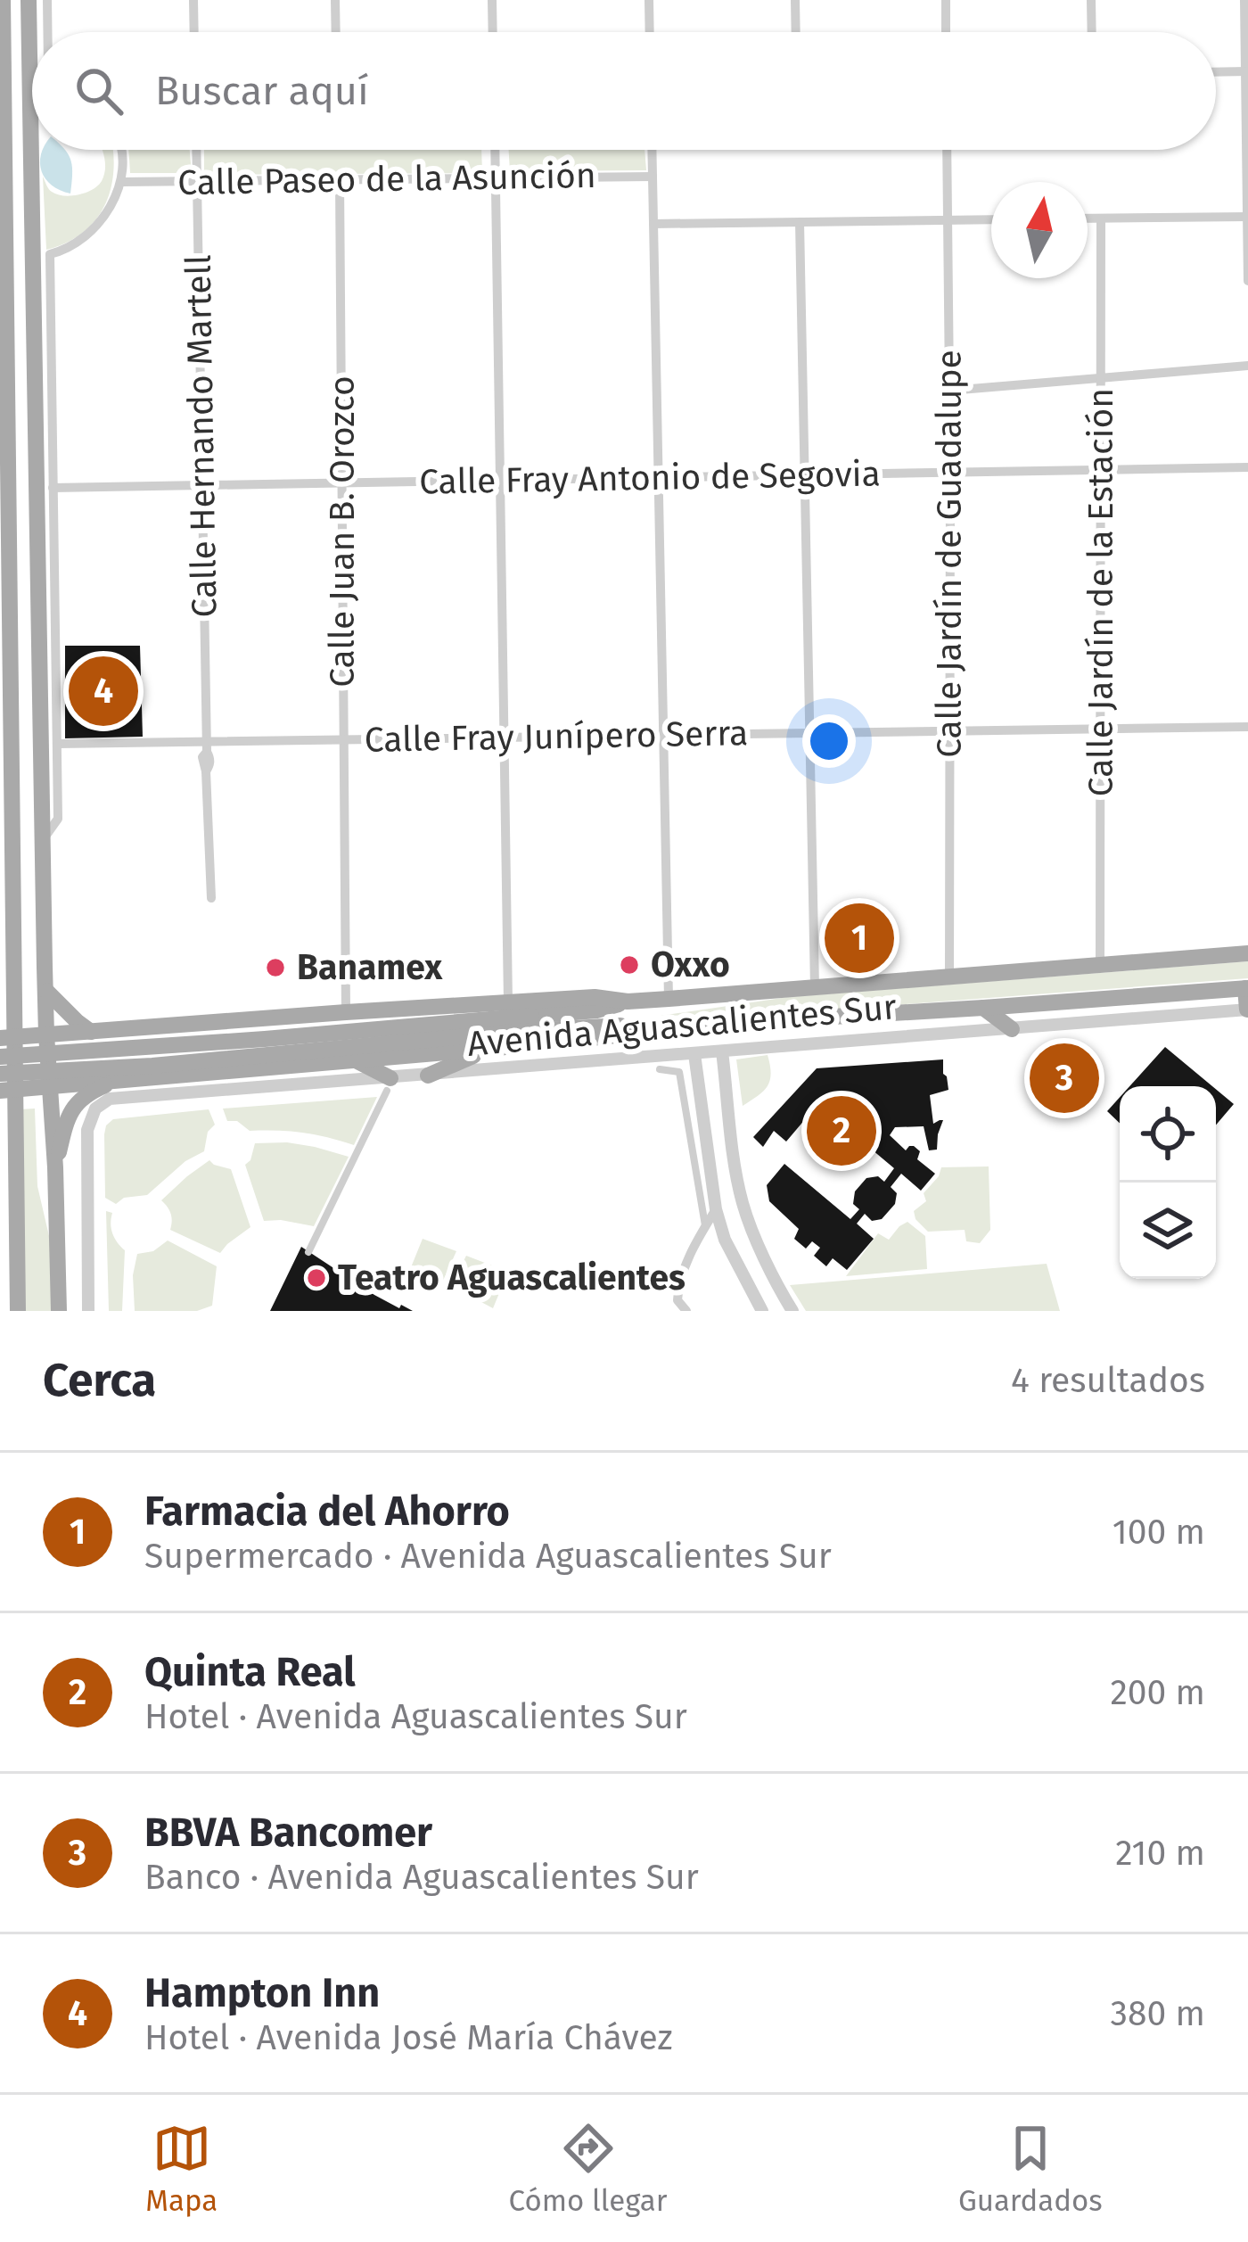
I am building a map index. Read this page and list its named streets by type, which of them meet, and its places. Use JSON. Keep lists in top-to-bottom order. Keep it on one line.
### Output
{"streets":{"main road":["Avenida Aguascalientes Sur"],"street":["Calle Paseo de la Asunción","Calle Hernando Martell","Calle Fray Antonio de Segovia","Calle Juan B. Orozco","Calle Jardín de Guadalupe","Calle Jardín de la Estación","Calle Fray Junípero Serra"]},"crossings":[["Calle Paseo de la Asunción","Calle Hernando Martell"],["Calle Paseo de la Asunción","Calle Juan B. Orozco"],["Calle Hernando Martell","Calle Fray Antonio de Segovia"],["Calle Hernando Martell","Calle Fray Junípero Serra"],["Calle Fray Antonio de Segovia","Calle Juan B. Orozco"],["Calle Fray Antonio de Segovia","Calle Jardín de Guadalupe"],["Calle Fray Antonio de Segovia","Calle Jardín de la Estación"],["Calle Juan B. Orozco","Calle Fray Junípero Serra"],["Calle Juan B. Orozco","Avenida Aguascalientes Sur"],["Calle Jardín de Guadalupe","Calle Fray Junípero Serra"],["Calle Jardín de Guadalupe","Avenida Aguascalientes Sur"],["Calle Jardín de la Estación","Calle Fray Junípero Serra"],["Calle Jardín de la Estación","Avenida Aguascalientes Sur"]],"places":["Oxxo","Banamex","Teatro Aguascalientes"],"north":"top","page":{"search":"Buscar aquí","pins":["4","1","3","2"],"heading":["Cerca","4 resultados"],"list":[{"mark":"1","name":"Farmacia del Ahorro","note":"Supermercado · Avenida Aguascalientes Sur","value":"100 m"},{"mark":"2","name":"Quinta Real","note":"Hotel · Avenida Aguascalientes Sur","value":"200 m"},{"mark":"3","name":"BBVA Bancomer","note":"Banco · Avenida Aguascalientes Sur","value":"210 m"},{"mark":"4","name":"Hampton Inn","note":"Hotel · Avenida José María Chávez","value":"380 m"}],"nav":["Mapa","Cómo llegar","Guardados"]}}
